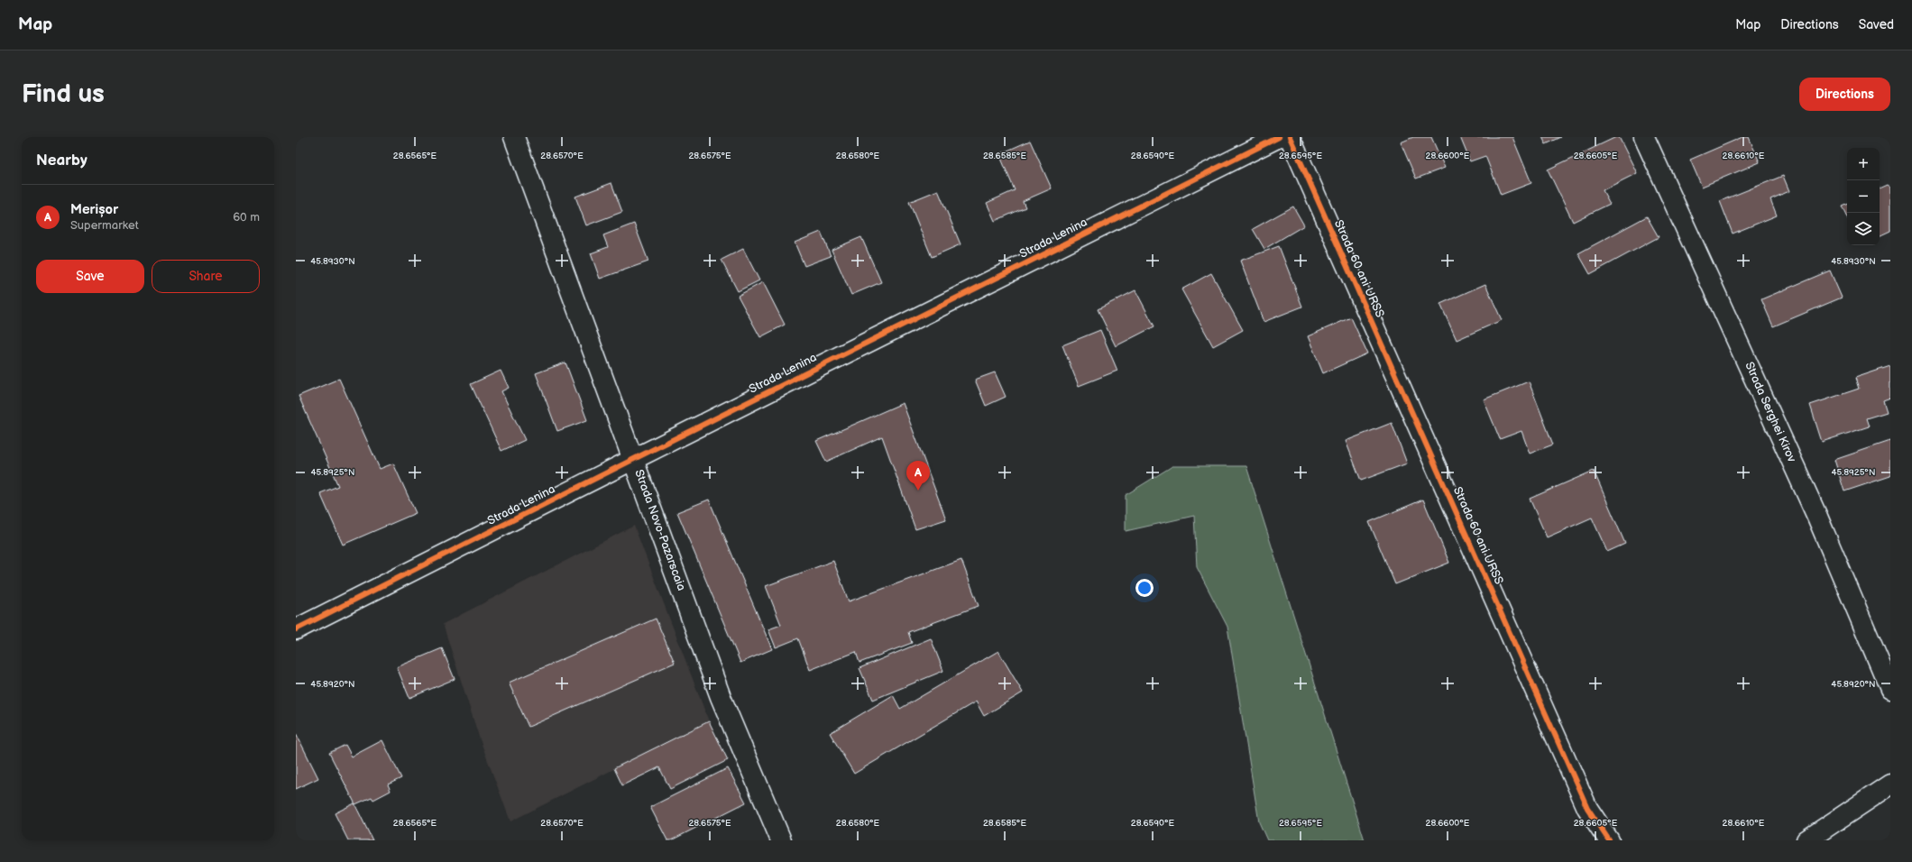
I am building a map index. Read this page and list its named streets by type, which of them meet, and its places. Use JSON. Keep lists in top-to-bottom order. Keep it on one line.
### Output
{"streets":{"street":["Strada Lenina","Strada 60 ani URSS","Strada Serghei Kirov","Strada Novo-Pazarscaia"]},"crossings":[["Strada Lenina","Strada Novo-Pazarscaia"]],"page":{"header":"Map","nav":["Map","Directions","Saved"],"buttons":["Directions",["Save","Share"]],"title":"Find us","heading":"Nearby","map_buttons":["+","−"],"list":[{"mark":"A","name":"Merișor","note":"Supermarket","value":"60 m"}],"pins":"A"},"coordinates":["28.6565°E","28.6570°E","28.6575°E","28.6580°E","28.6585°E","28.6590°E","28.6595°E","28.6600°E","28.6605°E","28.6610°E","45.8930°N","45.8925°N","45.8920°N"]}
